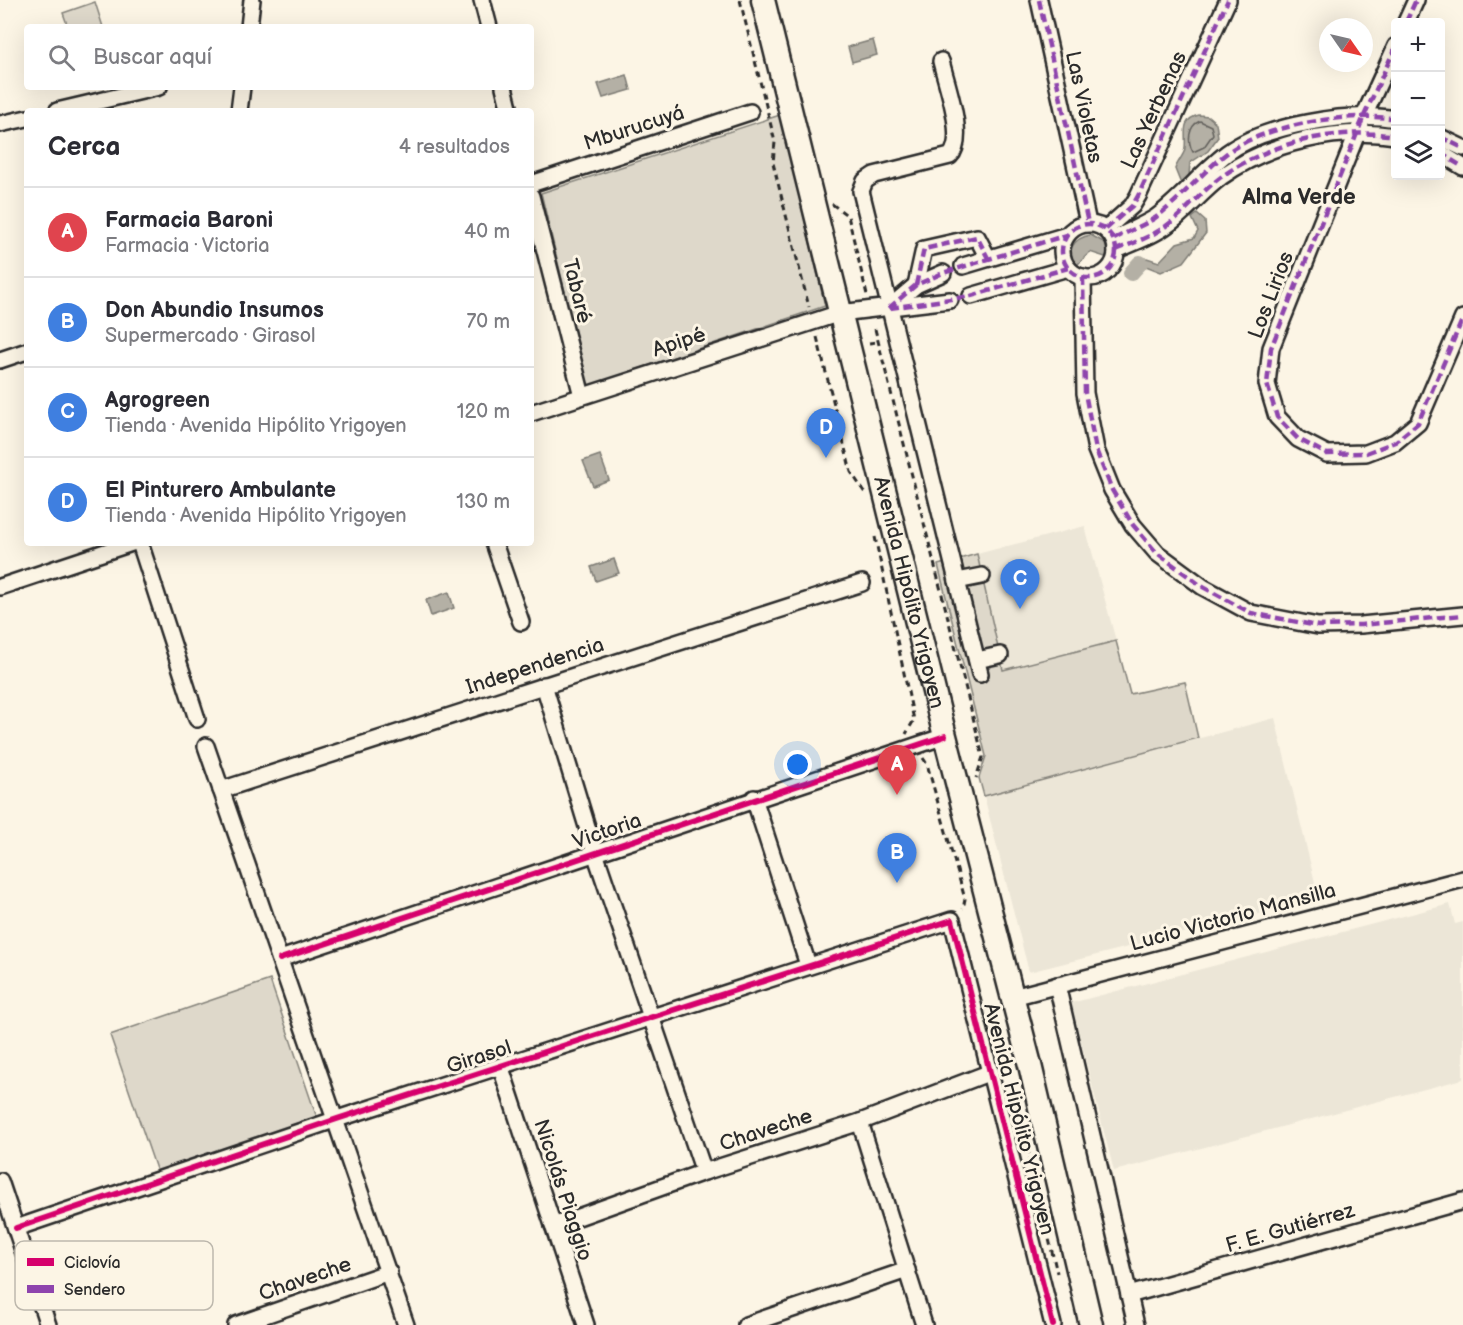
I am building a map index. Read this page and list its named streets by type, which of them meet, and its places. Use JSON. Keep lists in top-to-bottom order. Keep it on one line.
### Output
{"streets":{"main road":["Avenida Hipólito Yrigoyen"],"street":["Las Violetas","Las Yerbenas","Mburucuyá","Tabaré","Los Lirios","Apipé","Independencia","Victoria","Lucio Victorio Mansilla","Girasol","Chaveche","Nicolás Piaggio","F. E. Gutiérrez"]},"crossings":[["Las Violetas","Las Yerbenas"],["Tabaré","Apipé"],["Apipé","Avenida Hipólito Yrigoyen"],["Avenida Hipólito Yrigoyen","Victoria"],["Avenida Hipólito Yrigoyen","Lucio Victorio Mansilla"],["Avenida Hipólito Yrigoyen","Girasol"],["Avenida Hipólito Yrigoyen","Chaveche"],["Girasol","Nicolás Piaggio"],["Chaveche","Nicolás Piaggio"]],"districts":["Alma Verde"],"legend":["Ciclovía","Sendero"],"north":"bottom right","page":{"map_buttons":["+","−"],"search":"Buscar aquí","heading":["Cerca","4 resultados"],"list":[{"mark":"A","name":"Farmacia Baroni","note":"Farmacia · Victoria","value":"40 m"},{"mark":"B","name":"Don Abundio Insumos","note":"Supermercado · Girasol","value":"70 m"},{"mark":"C","name":"Agrogreen","note":"Tienda · Avenida Hipólito Yrigoyen","value":"120 m"},{"mark":"D","name":"El Pinturero Ambulante","note":"Tienda · Avenida Hipólito Yrigoyen","value":"130 m"}],"pins":["D","C","A","B"]}}
